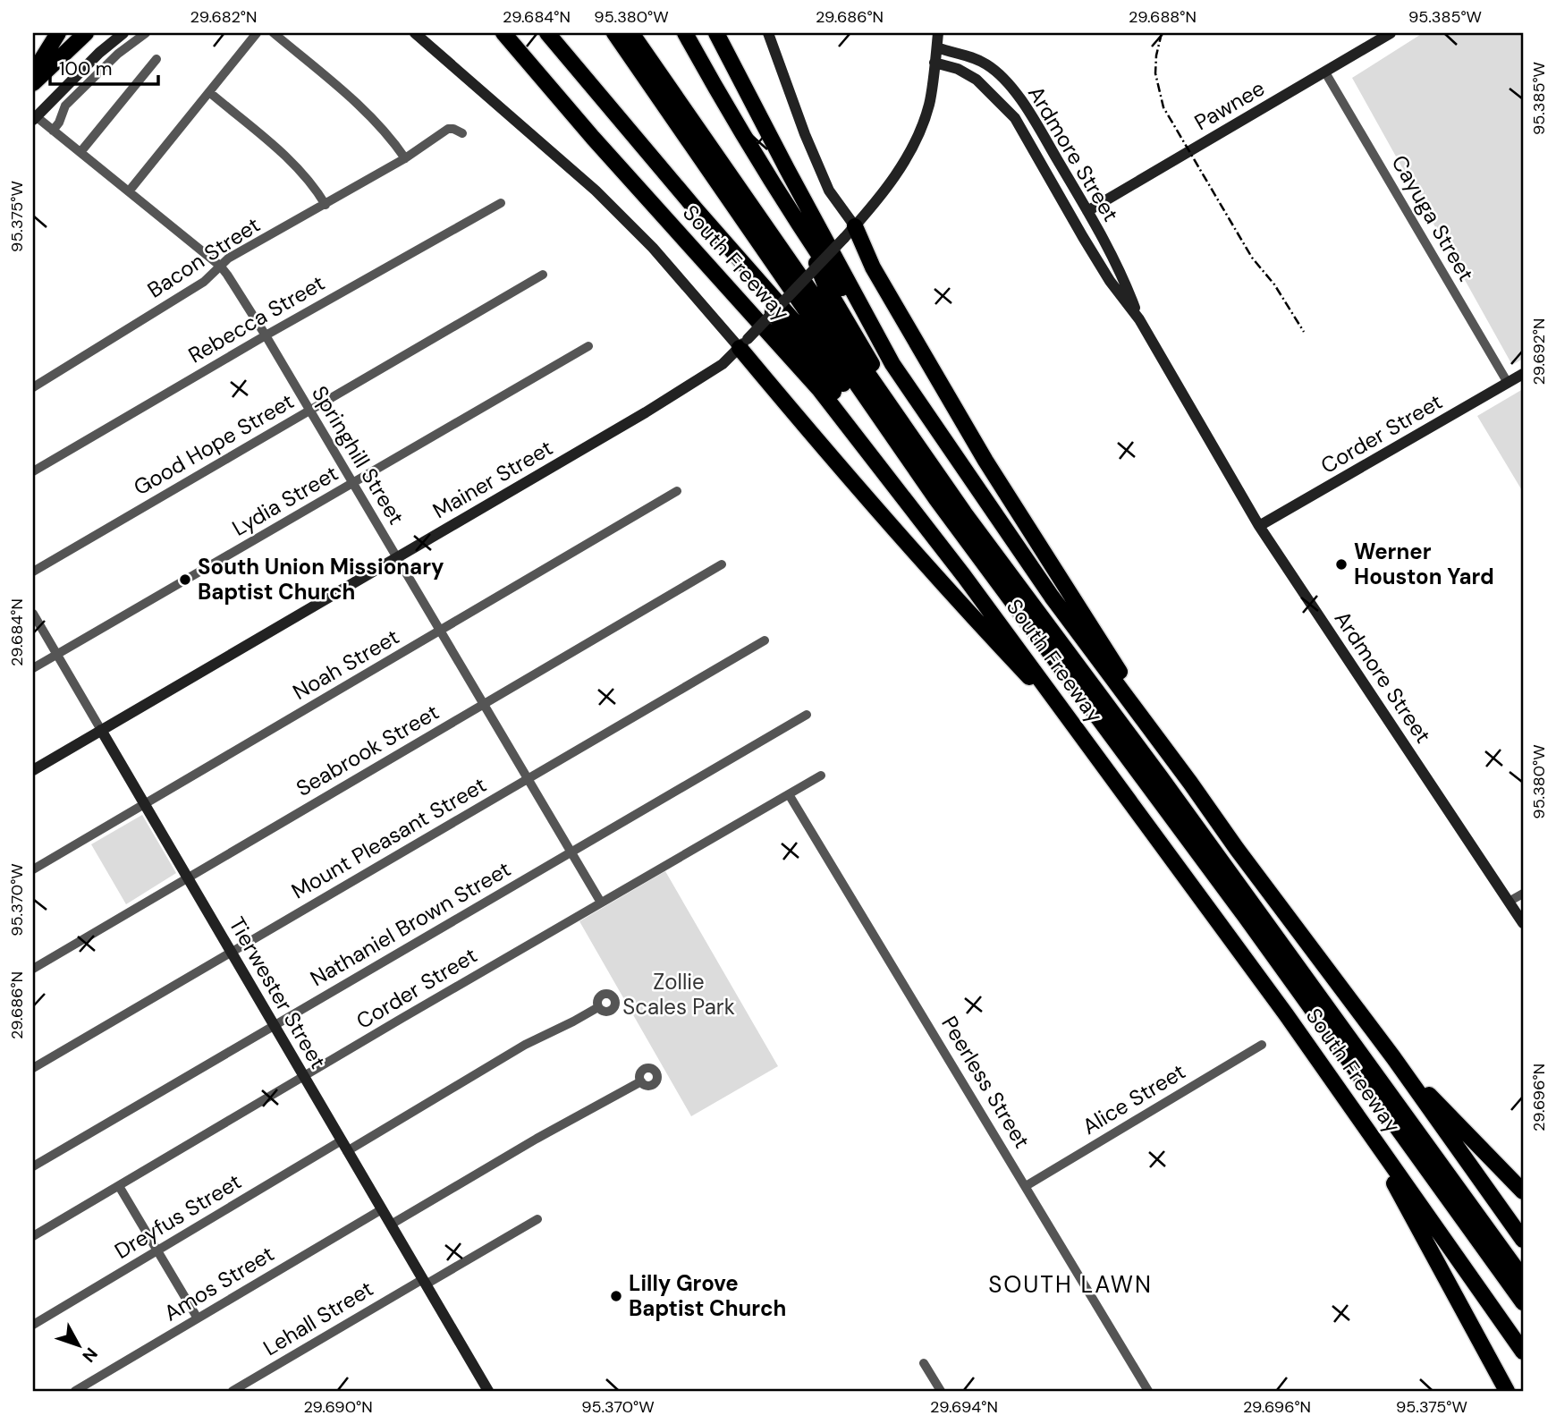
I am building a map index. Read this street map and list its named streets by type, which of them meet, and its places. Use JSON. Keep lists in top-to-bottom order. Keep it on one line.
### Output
{"streets":{"highway":["South Freeway"],"street":["Pawnee","Ardmore Street","Cayuga Street","Bacon Street","Rebecca Street","Corder Street","Good Hope Street","Springhill Street","Mainer Street","Lydia Street","Noah Street","Seabrook Street","Mount Pleasant Street","Nathaniel Brown Street","Tierwester Street","Peerless Street","Alice Street","Dreyfus Street","Amos Street","Lehall Street"]},"crossings":[["Pawnee","Ardmore Street"],["Pawnee","Cayuga Street"],["Ardmore Street","Corder Street"],["Ardmore Street","Mainer Street"],["Cayuga Street","Corder Street"],["Bacon Street","Springhill Street"],["Rebecca Street","Springhill Street"],["Corder Street","Springhill Street"],["Corder Street","Tierwester Street"],["Corder Street","Peerless Street"],["Good Hope Street","Springhill Street"],["Springhill Street","Mainer Street"],["Springhill Street","Lydia Street"],["Springhill Street","Noah Street"],["Springhill Street","Seabrook Street"],["Springhill Street","Mount Pleasant Street"],["Springhill Street","Nathaniel Brown Street"],["Mainer Street","Tierwester Street"],["Lydia Street","Tierwester Street"],["Noah Street","Tierwester Street"],["Seabrook Street","Tierwester Street"],["Mount Pleasant Street","Tierwester Street"],["Nathaniel Brown Street","Tierwester Street"],["Tierwester Street","Dreyfus Street"],["Tierwester Street","Amos Street"],["Tierwester Street","Lehall Street"],["Peerless Street","Alice Street"]],"districts":["SOUTH LAWN"],"parks":["Zollie Scales Park"],"places":["Werner Houston Yard","South Union Missionary Baptist Church","Lilly Grove Baptist Church"],"scale_bar":"100 m","north":"bottom right","coordinates":["29.682°N","29.684°N","95.380°W","29.686°N","29.688°N","95.385°W","95.375°W","29.692°N","95.370°W","29.696°N","29.690°N","29.694°N"]}
